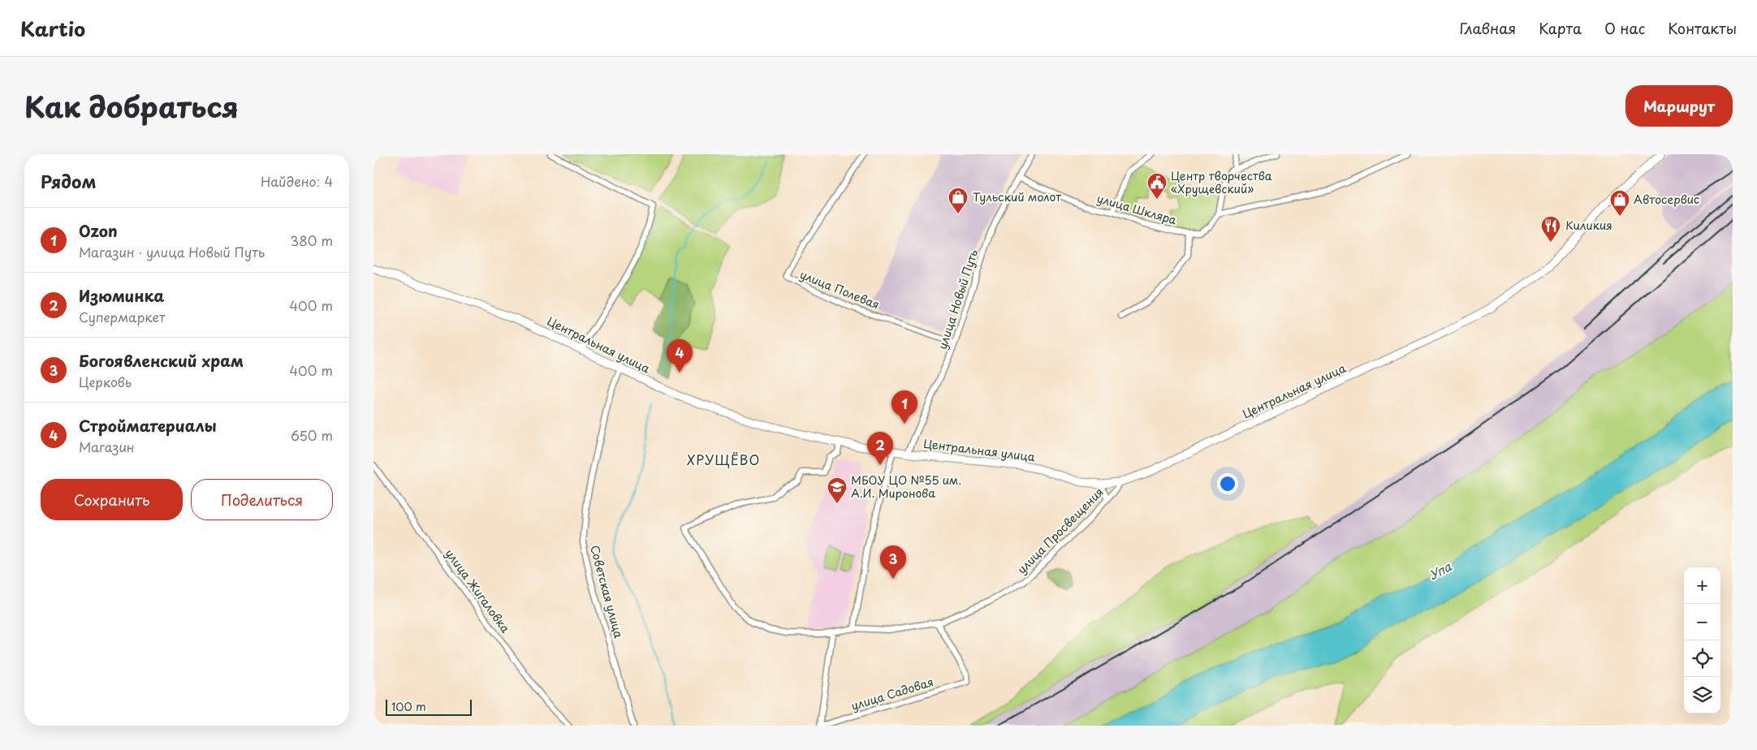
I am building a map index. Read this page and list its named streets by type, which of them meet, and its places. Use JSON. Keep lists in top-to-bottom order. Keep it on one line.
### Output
{"streets":{"main road":["Центральная улица"],"street":["улица Шкляра","улица Полевая","улица Новый Путь","улица Просвещения","улица Жигаловка","Советская улица","улица Садовая"]},"crossings":[["улица Шкляра","улица Новый Путь"],["улица Полевая","улица Новый Путь"],["улица Новый Путь","Центральная улица"],["Центральная улица","улица Просвещения"],["Центральная улица","Советская улица"],["улица Просвещения","улица Садовая"]],"districts":["ХРУЩЁВО"],"water":["Упа"],"places":{"public building":["Центр творчества «Хрущевский»"],"shop":["Тульский молот","Автосервис"],"restaurant":["Киликия"],"school or university":["МБОУ ЦО №55 им. А.И. Миронова"]},"scale_bar":"100 m","page":{"header":"Kartio","nav":["Главная","Карта","О нас","Контакты"],"title":"Как добраться","buttons":["Маршрут",["Сохранить","Поделиться"]],"heading":["Рядом","Найдено: 4"],"list":[{"mark":"1","name":"Ozon","note":"Магазин · улица Новый Путь","value":"380 m"},{"mark":"2","name":"Изюминка","note":"Супермаркет","value":"400 m"},{"mark":"3","name":"Богоявленский храм","note":"Церковь","value":"400 m"},{"mark":"4","name":"Стройматериалы","note":"Магазин","value":"650 m"}],"pins":["4","1","2","3"],"map_buttons":["+","−"],"scale":"100 m"}}
